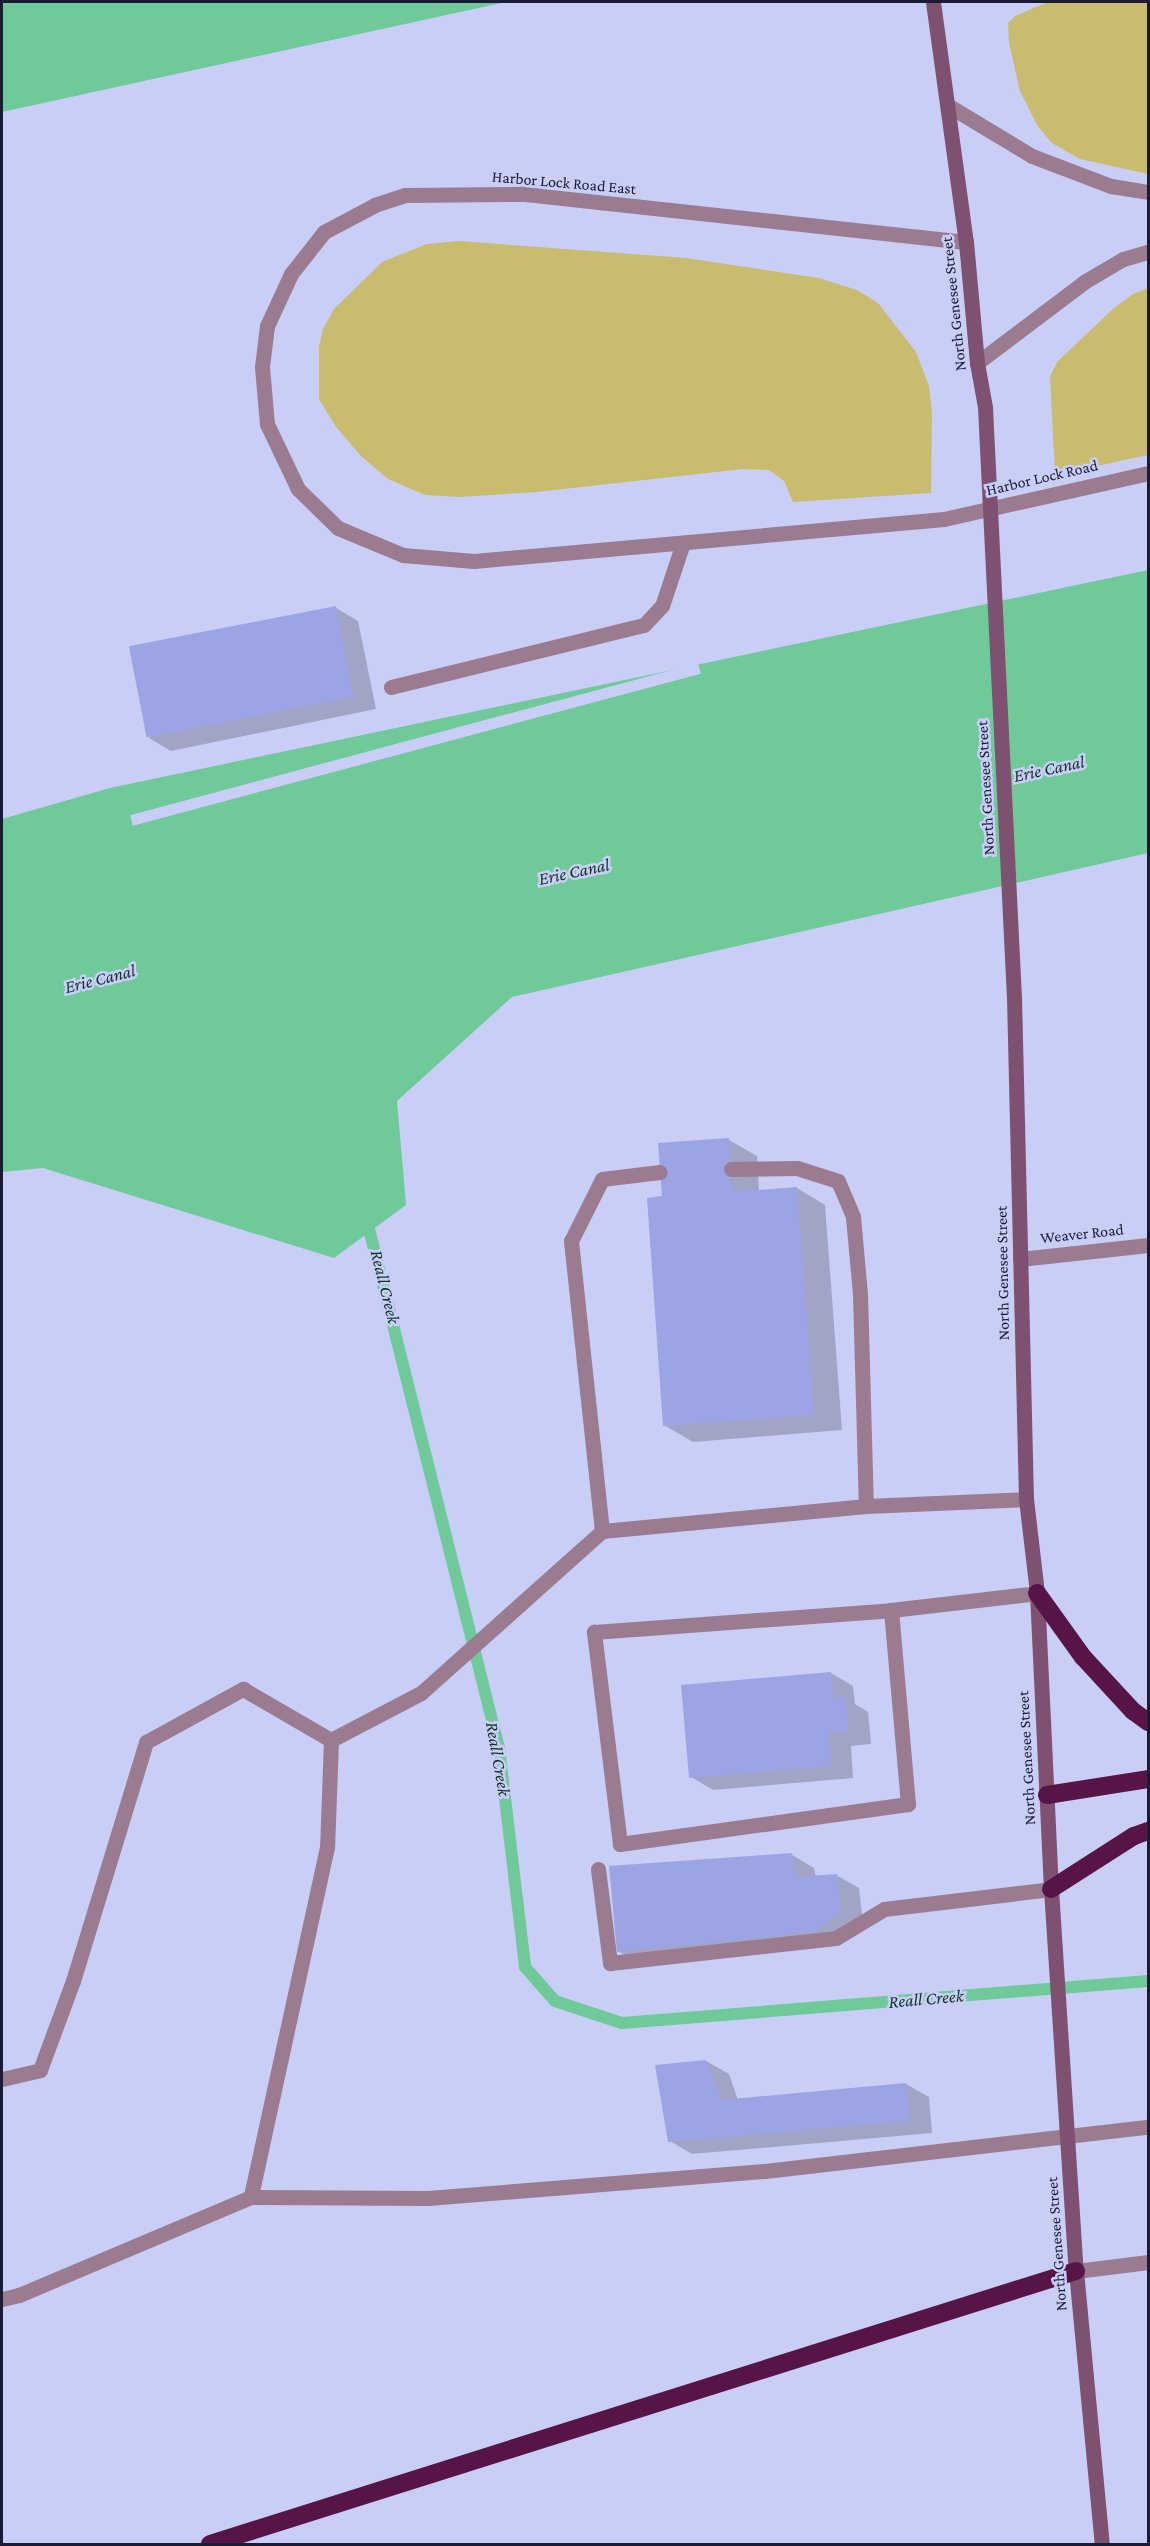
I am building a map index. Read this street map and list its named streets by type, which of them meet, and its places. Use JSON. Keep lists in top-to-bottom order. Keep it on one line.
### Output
{"streets":{"main road":["North Genesee Street"],"street":["Harbor Lock Road East","Harbor Lock Road","Weaver Road"]},"crossings":[["Harbor Lock Road East","North Genesee Street"],["Harbor Lock Road East","Harbor Lock Road"],["North Genesee Street","Weaver Road"]],"water":["Erie Canal","Reall Creek"]}
